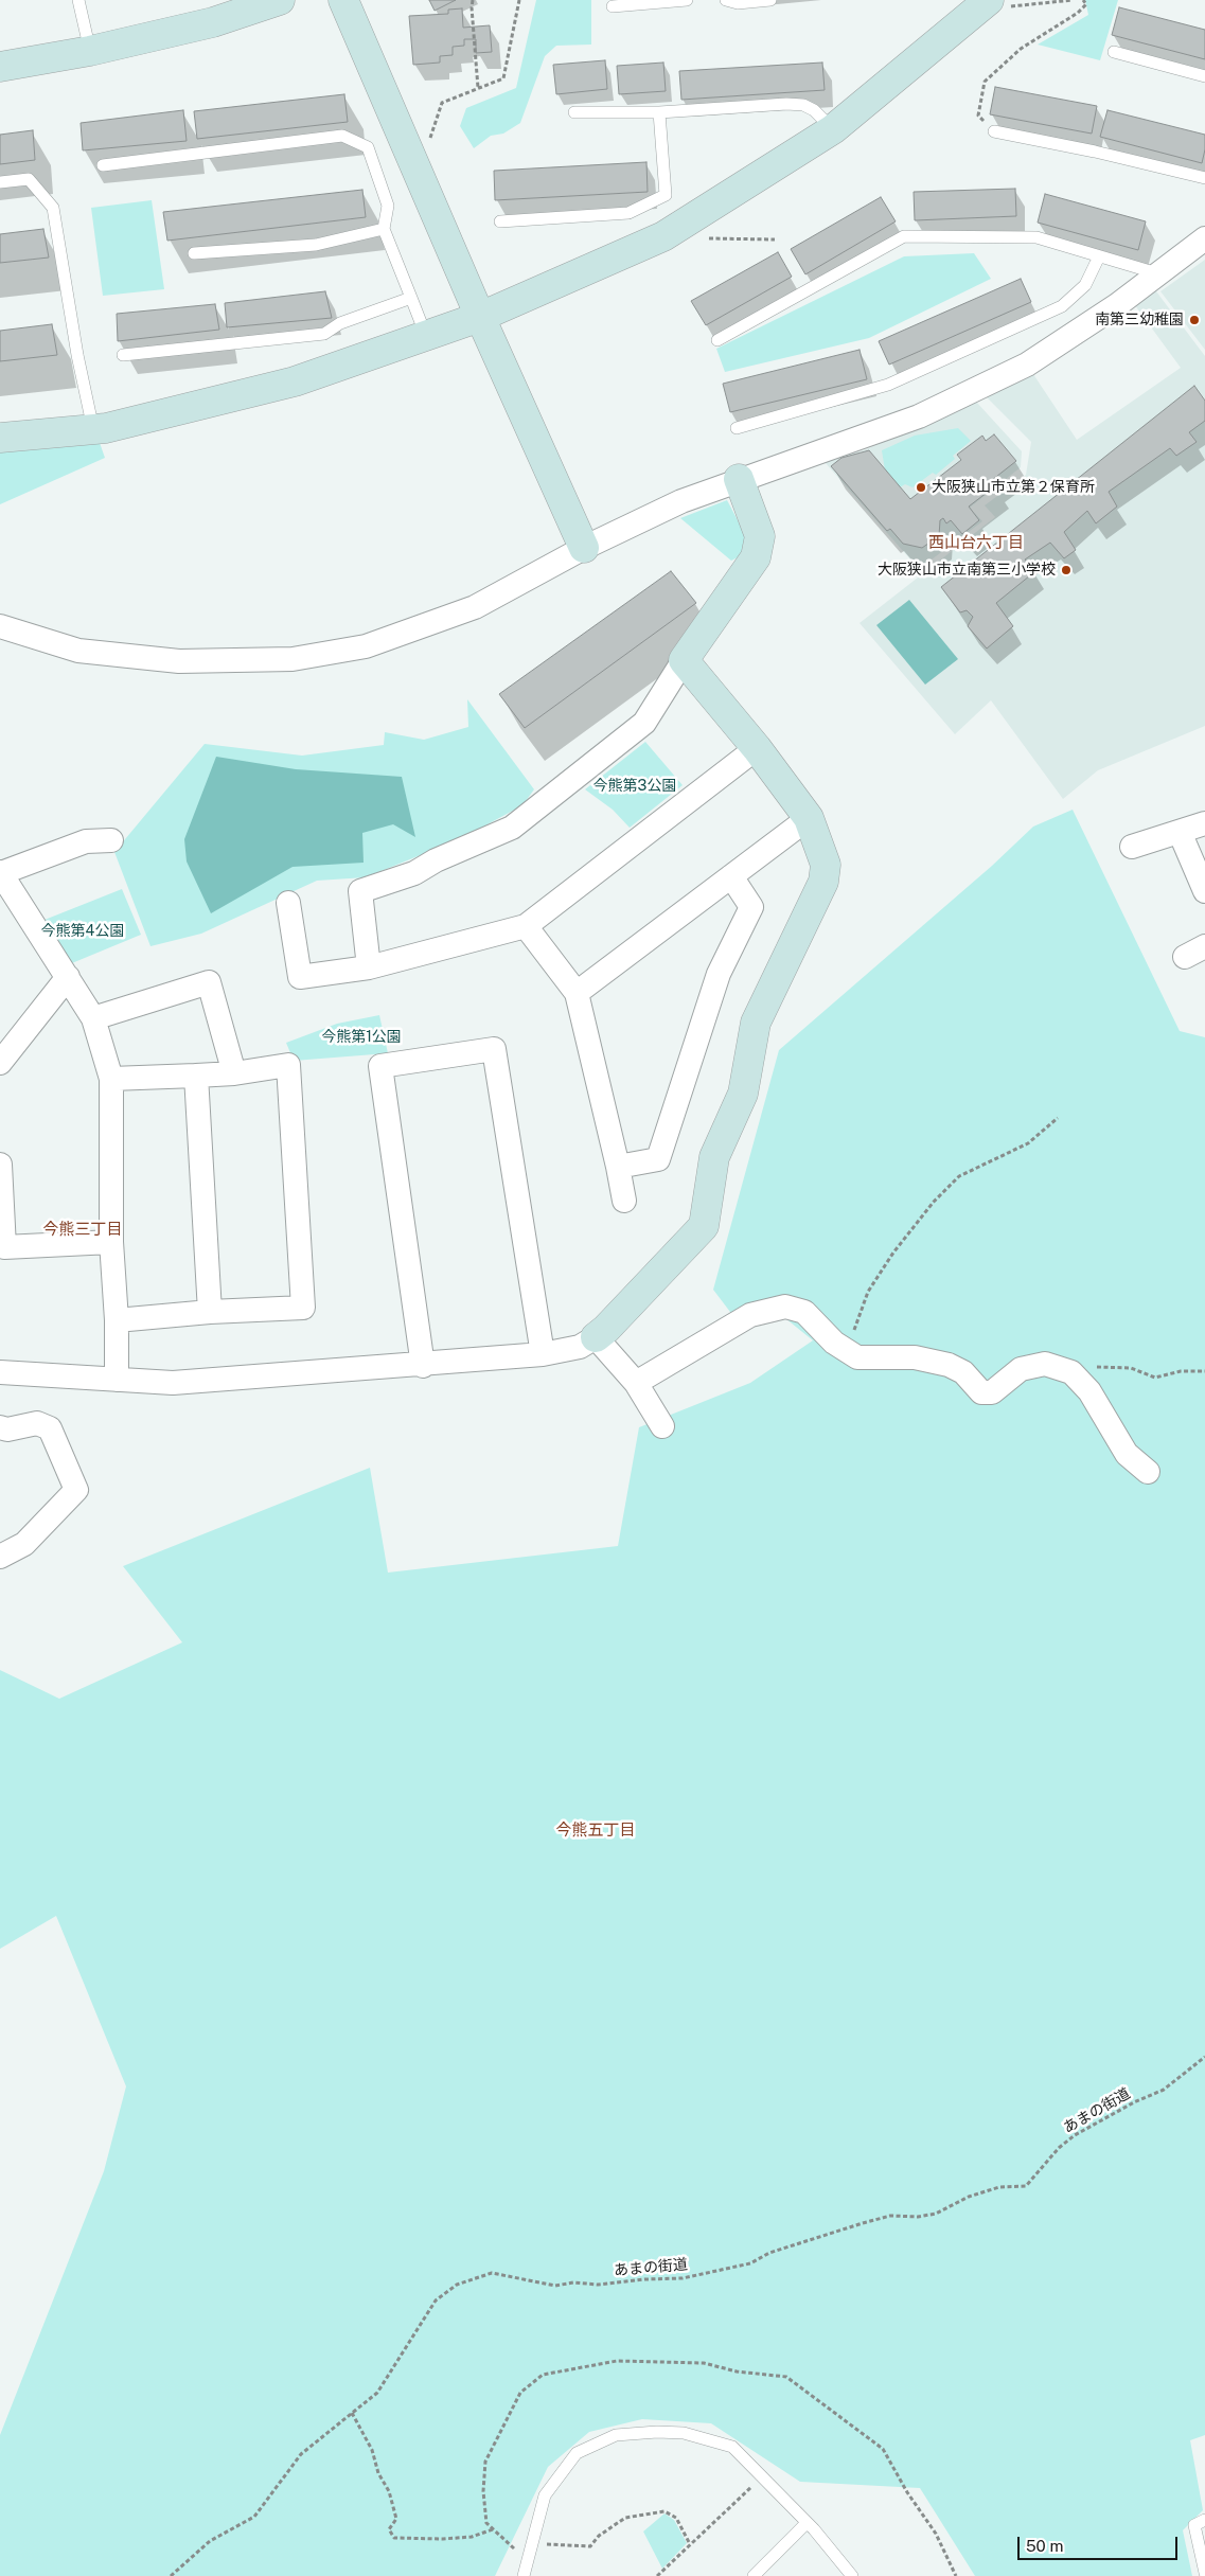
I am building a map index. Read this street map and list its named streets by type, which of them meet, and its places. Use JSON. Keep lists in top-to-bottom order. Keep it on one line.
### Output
{"streets":{"path":["あまの街道"]},"districts":["西山台六丁目","今熊三丁目","今熊五丁目"],"parks":["今熊第3公園","今熊第4公園","今熊第1公園"],"places":["南第三幼稚園","大阪狭山市立第２保育所","大阪狭山市立南第三小学校"],"scale_bar":"50 m"}
